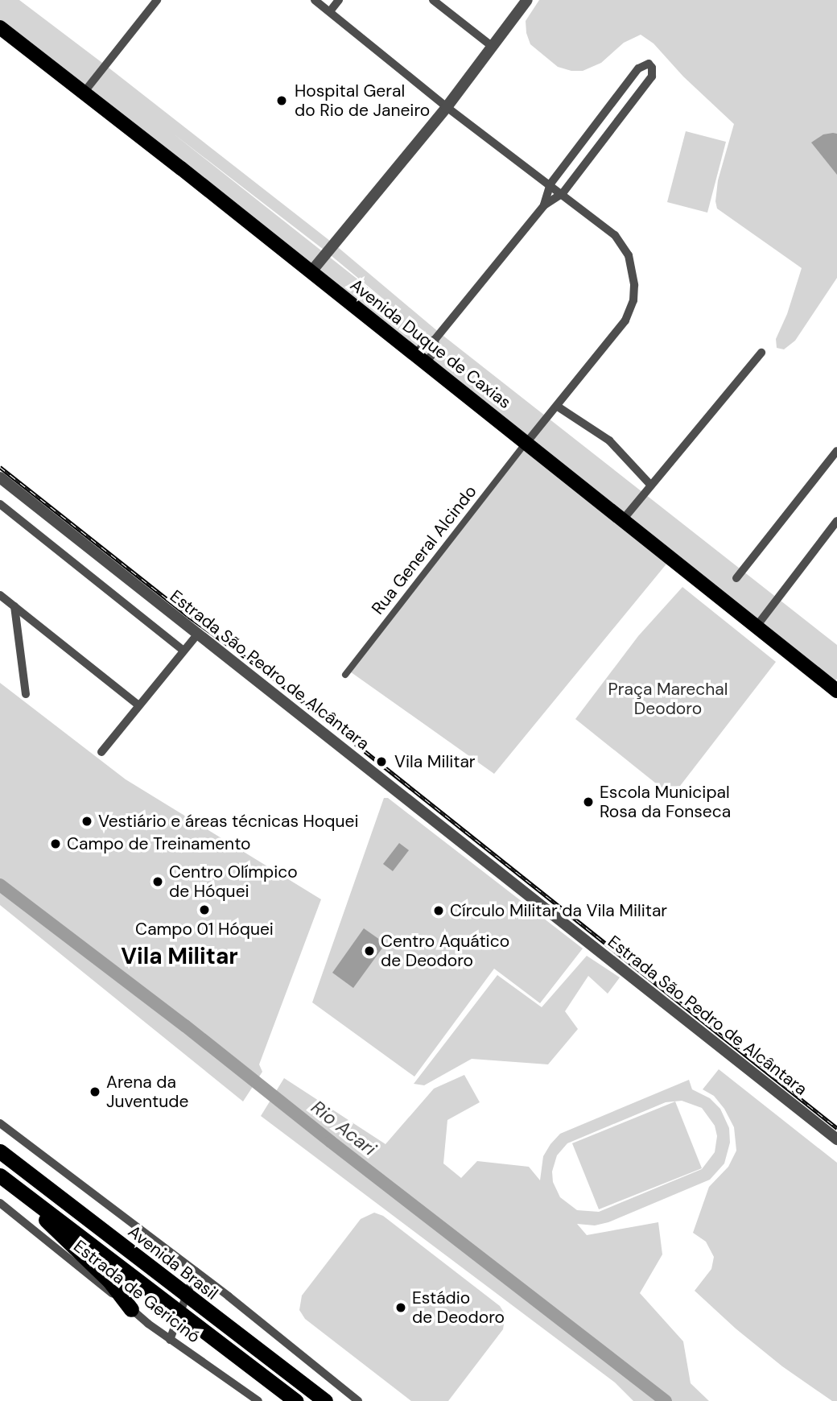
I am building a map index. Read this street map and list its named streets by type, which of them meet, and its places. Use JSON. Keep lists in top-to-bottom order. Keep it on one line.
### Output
{"streets":{"highway":["Avenida Brasil"],"main road":["Avenida Duque de Caxias"],"street":["Rua General Alcindo","Estrada São Pedro de Alcântara","Estrada de Gericinó"]},"crossings":[["Avenida Duque de Caxias","Rua General Alcindo"]],"districts":["Vila Militar"],"water":["Rio Acari"],"parks":["Praça Marechal Deodoro"],"places":["Hospital Geral do Rio de Janeiro","Vila Militar","Escola Municipal Rosa da Fonseca","Vestiário e áreas técnicas Hoquei","Campo de Treinamento","Centro Olímpico de Hóquei","Campo 01 Hóquei","Círculo Militar da Vila Militar","Centro Aquático de Deodoro","Arena da Juventude","Estádio de Deodoro"]}
